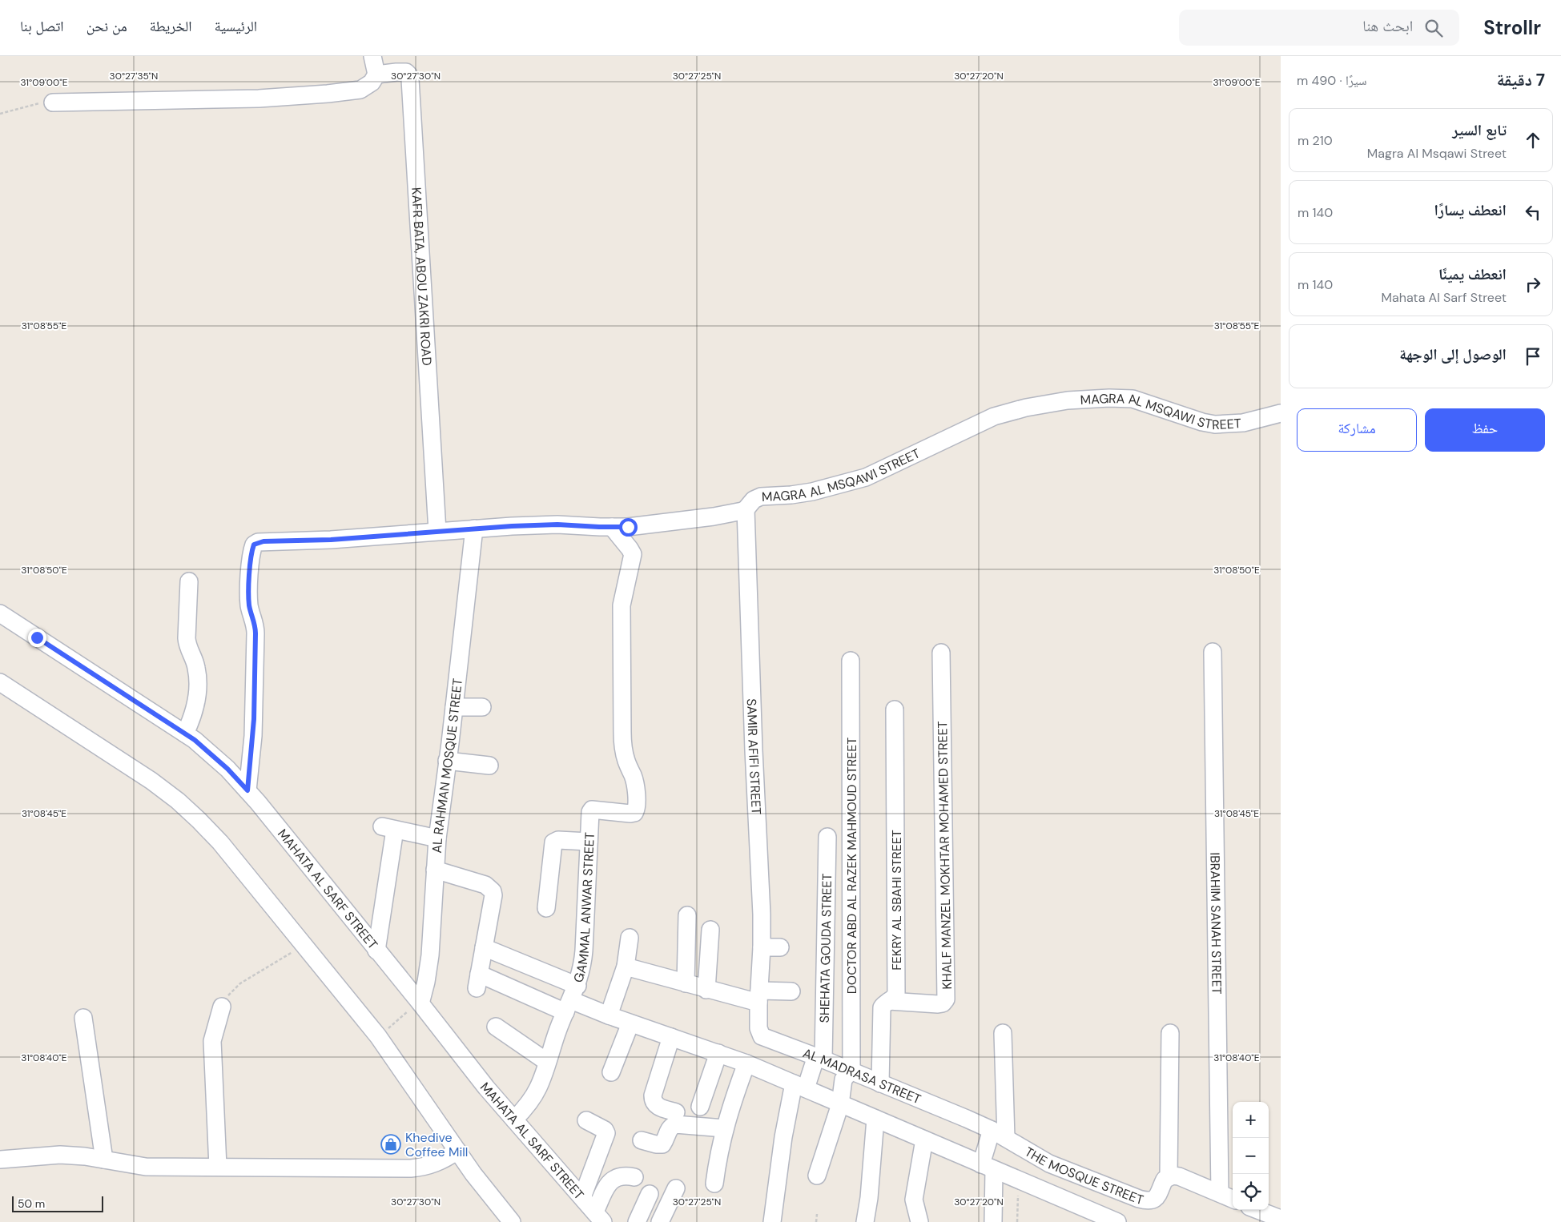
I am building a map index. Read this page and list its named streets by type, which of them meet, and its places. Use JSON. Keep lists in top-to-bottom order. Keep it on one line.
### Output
{"streets":{"street":["KAFR BATA, ABOU ZAKRI ROAD","MAGRA AL MSQAWI STREET","SAMIR AFIFI STREET","AL RAHMAN MOSQUE STREET","KHALF MANZEL MOKHTAR MOHAMED STREET","DOCTOR ABD AL RAZEK MAHMOUD STREET","MAHATA AL SARF STREET","FEKRY AL SBAHI STREET","GAMMAL ANWAR STREET","IBRAHIM SANAH STREET","SHEHATA GOUDA STREET","AL MADRASA STREET","THE MOSQUE STREET"]},"crossings":[["KAFR BATA, ABOU ZAKRI ROAD","MAGRA AL MSQAWI STREET"],["MAGRA AL MSQAWI STREET","SAMIR AFIFI STREET"],["MAGRA AL MSQAWI STREET","AL RAHMAN MOSQUE STREET"],["MAGRA AL MSQAWI STREET","MAHATA AL SARF STREET"],["MAGRA AL MSQAWI STREET","GAMMAL ANWAR STREET"],["SAMIR AFIFI STREET","AL MADRASA STREET"],["AL RAHMAN MOSQUE STREET","MAHATA AL SARF STREET"],["KHALF MANZEL MOKHTAR MOHAMED STREET","FEKRY AL SBAHI STREET"],["DOCTOR ABD AL RAZEK MAHMOUD STREET","AL MADRASA STREET"],["MAHATA AL SARF STREET","GAMMAL ANWAR STREET"],["FEKRY AL SBAHI STREET","AL MADRASA STREET"],["SHEHATA GOUDA STREET","AL MADRASA STREET"],["AL MADRASA STREET","THE MOSQUE STREET"]],"places":{"shop":["Khedive Coffee Mill"]},"scale_bar":"50 m","page":{"header":"Strollr","search":"ابحث هنا","nav":["الرئيسية","الخريطة","من نحن","اتصل بنا"],"heading":["7 دقيقة","سيرًا · 490 m"],"list":[["تابع السير","Magra Al Msqawi Street","210 m"],["انعطف يسارًا","140 m"],["انعطف يمينًا","Mahata Al Sarf Street","140 m"],"الوصول إلى الوجهة"],"buttons":["حفظ","مشاركة"],"map_buttons":["+","−"],"scale":"50 m"},"coordinates":["30°27'35\"N","30°27'30\"N","30°27'25\"N","30°27'20\"N","31°09'00\"E","31°08'55\"E","31°08'50\"E","31°08'45\"E","31°08'40\"E"]}
